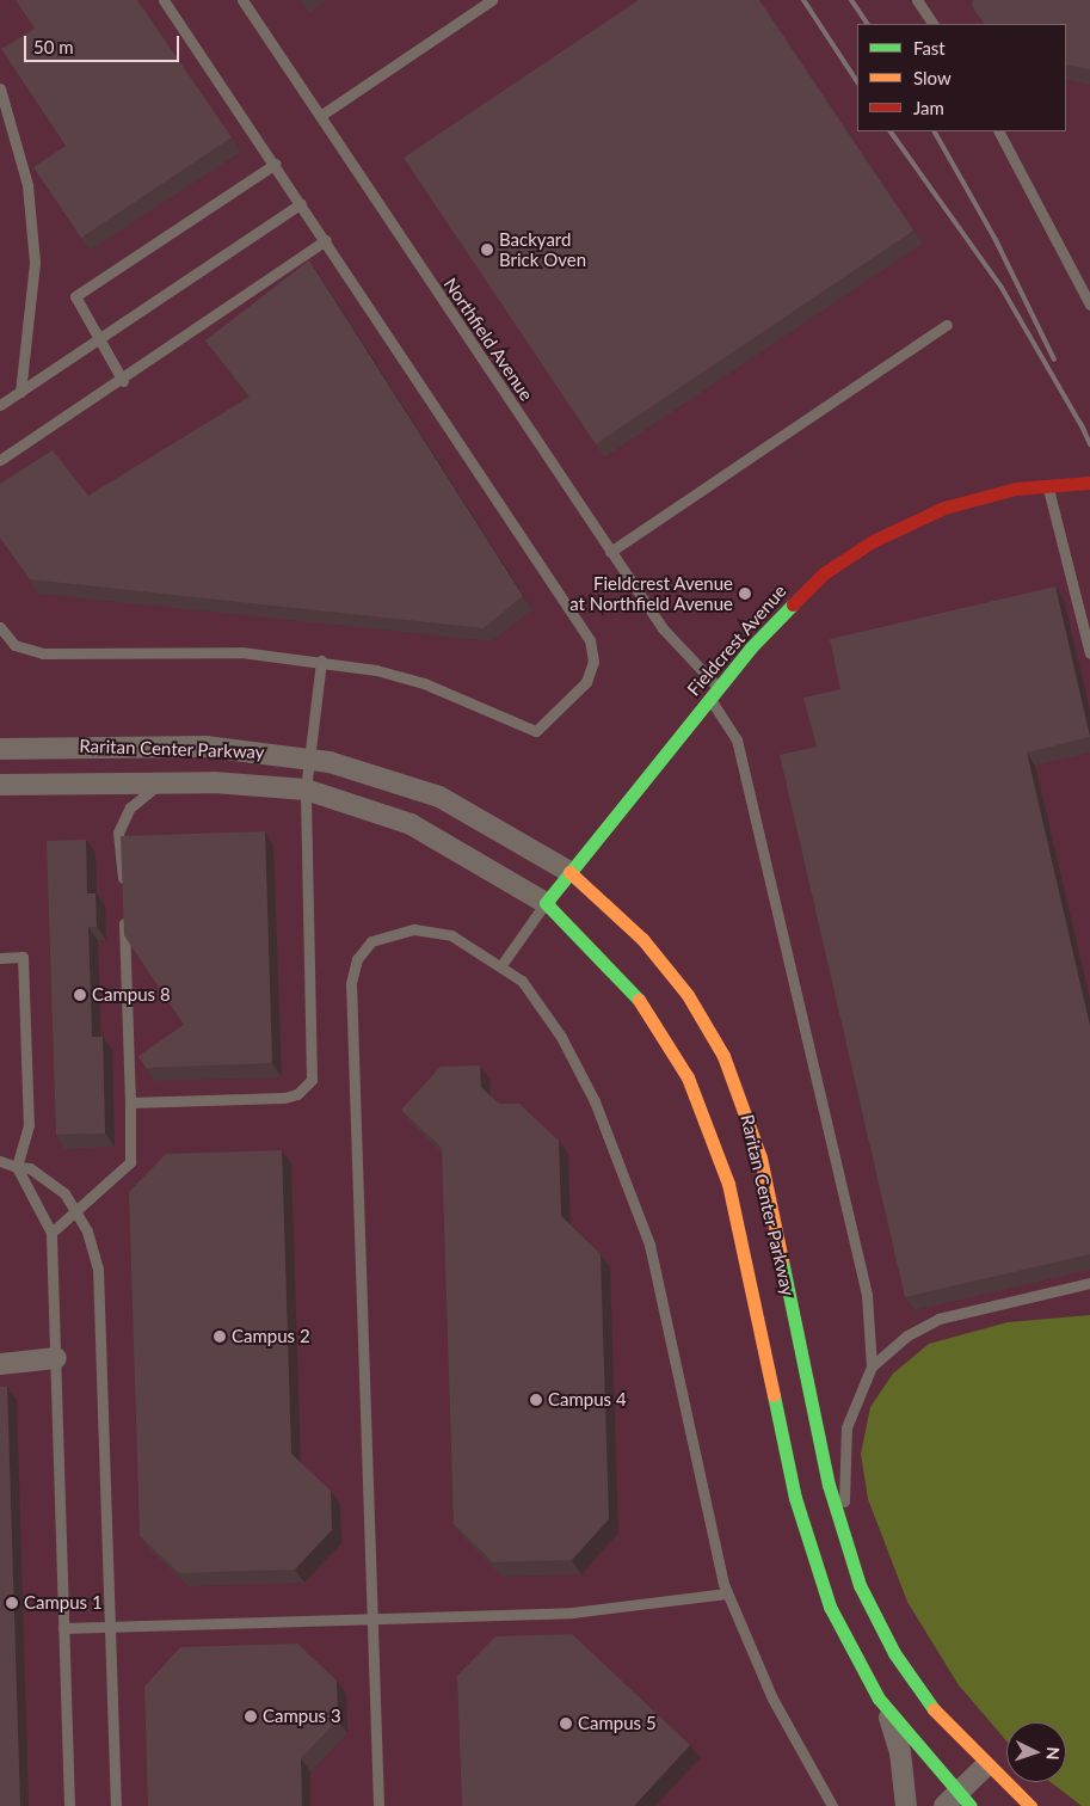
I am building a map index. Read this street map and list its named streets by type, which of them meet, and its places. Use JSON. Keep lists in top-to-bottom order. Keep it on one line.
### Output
{"streets":{"street":["Fieldcrest Avenue","Raritan Center Parkway"],"lane":["Northfield Avenue"]},"crossings":[["Northfield Avenue","Fieldcrest Avenue"],["Fieldcrest Avenue","Raritan Center Parkway"]],"places":["Backyard Brick Oven","Fieldcrest Avenue at Northfield Avenue","Campus 8","Campus 2","Campus 4","Campus 1","Campus 3","Campus 5"],"legend":["Fast","Slow","Jam"],"scale_bar":"50 m","north":"right"}
